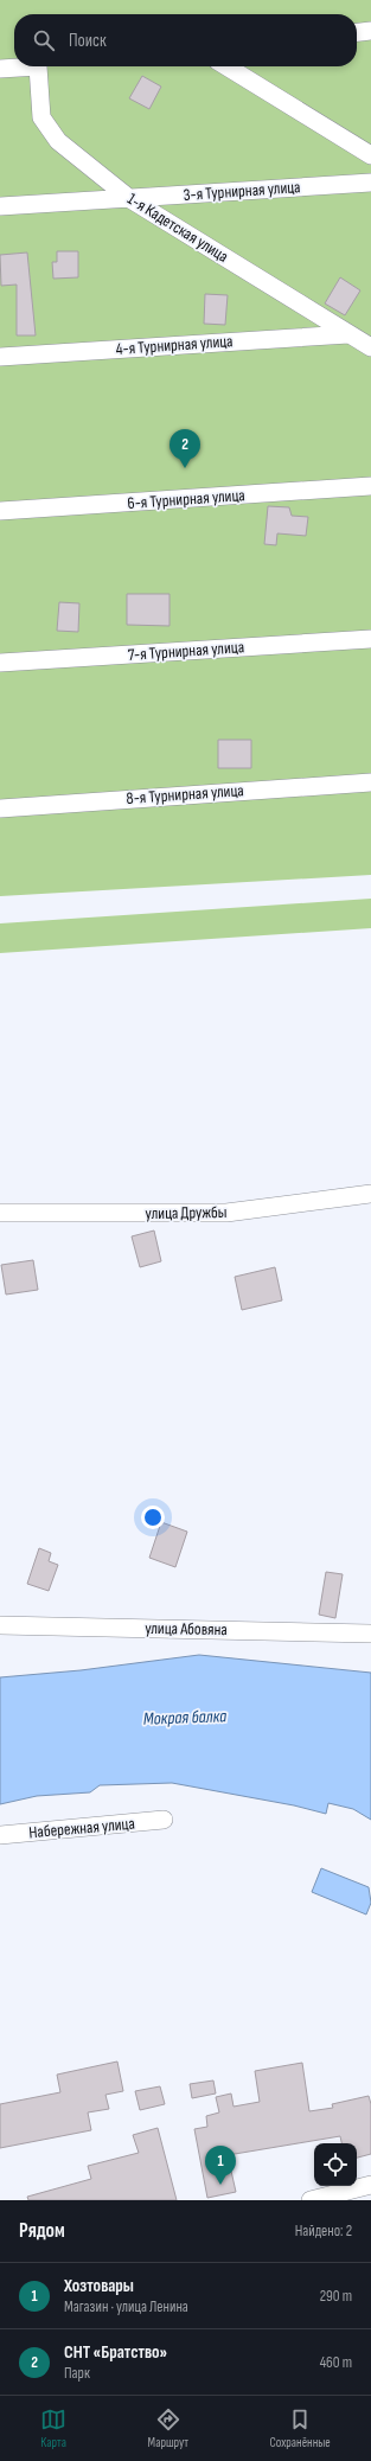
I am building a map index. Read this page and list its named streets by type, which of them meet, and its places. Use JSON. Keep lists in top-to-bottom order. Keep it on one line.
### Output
{"streets":{"street":["3-я Турнирная улица","1-я Кадетская улица","4-я Турнирная улица","6-я Турнирная улица","7-я Турнирная улица","8-я Турнирная улица","улица Дружбы","улица Абовяна","Набережная улица"]},"crossings":[["3-я Турнирная улица","1-я Кадетская улица"],["1-я Кадетская улица","4-я Турнирная улица"]],"water":["Мокрая балка"],"page":{"search":"Поиск","pins":["2","1"],"heading":["Рядом","Найдено: 2"],"list":[{"mark":"1","name":"Хозтовары","note":"Магазин · улица Ленина","value":"290 m"},{"mark":"2","name":"СНТ «Братство»","note":"Парк","value":"460 m"}],"nav":["Карта","Маршрут","Сохранённые"]}}
